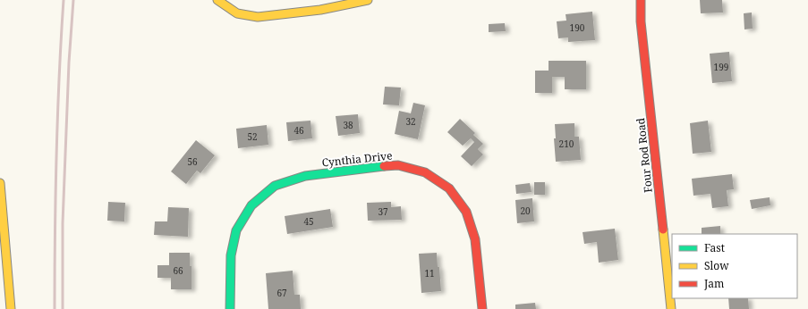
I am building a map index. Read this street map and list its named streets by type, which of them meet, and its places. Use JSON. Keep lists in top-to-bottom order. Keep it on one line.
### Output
{"streets":{"street":["Four Rod Road","Cynthia Drive"]},"house_numbers":["190","199","32","38","46","52","210","56","20","37","45","66","11","67"],"legend":["Fast","Slow","Jam"]}
